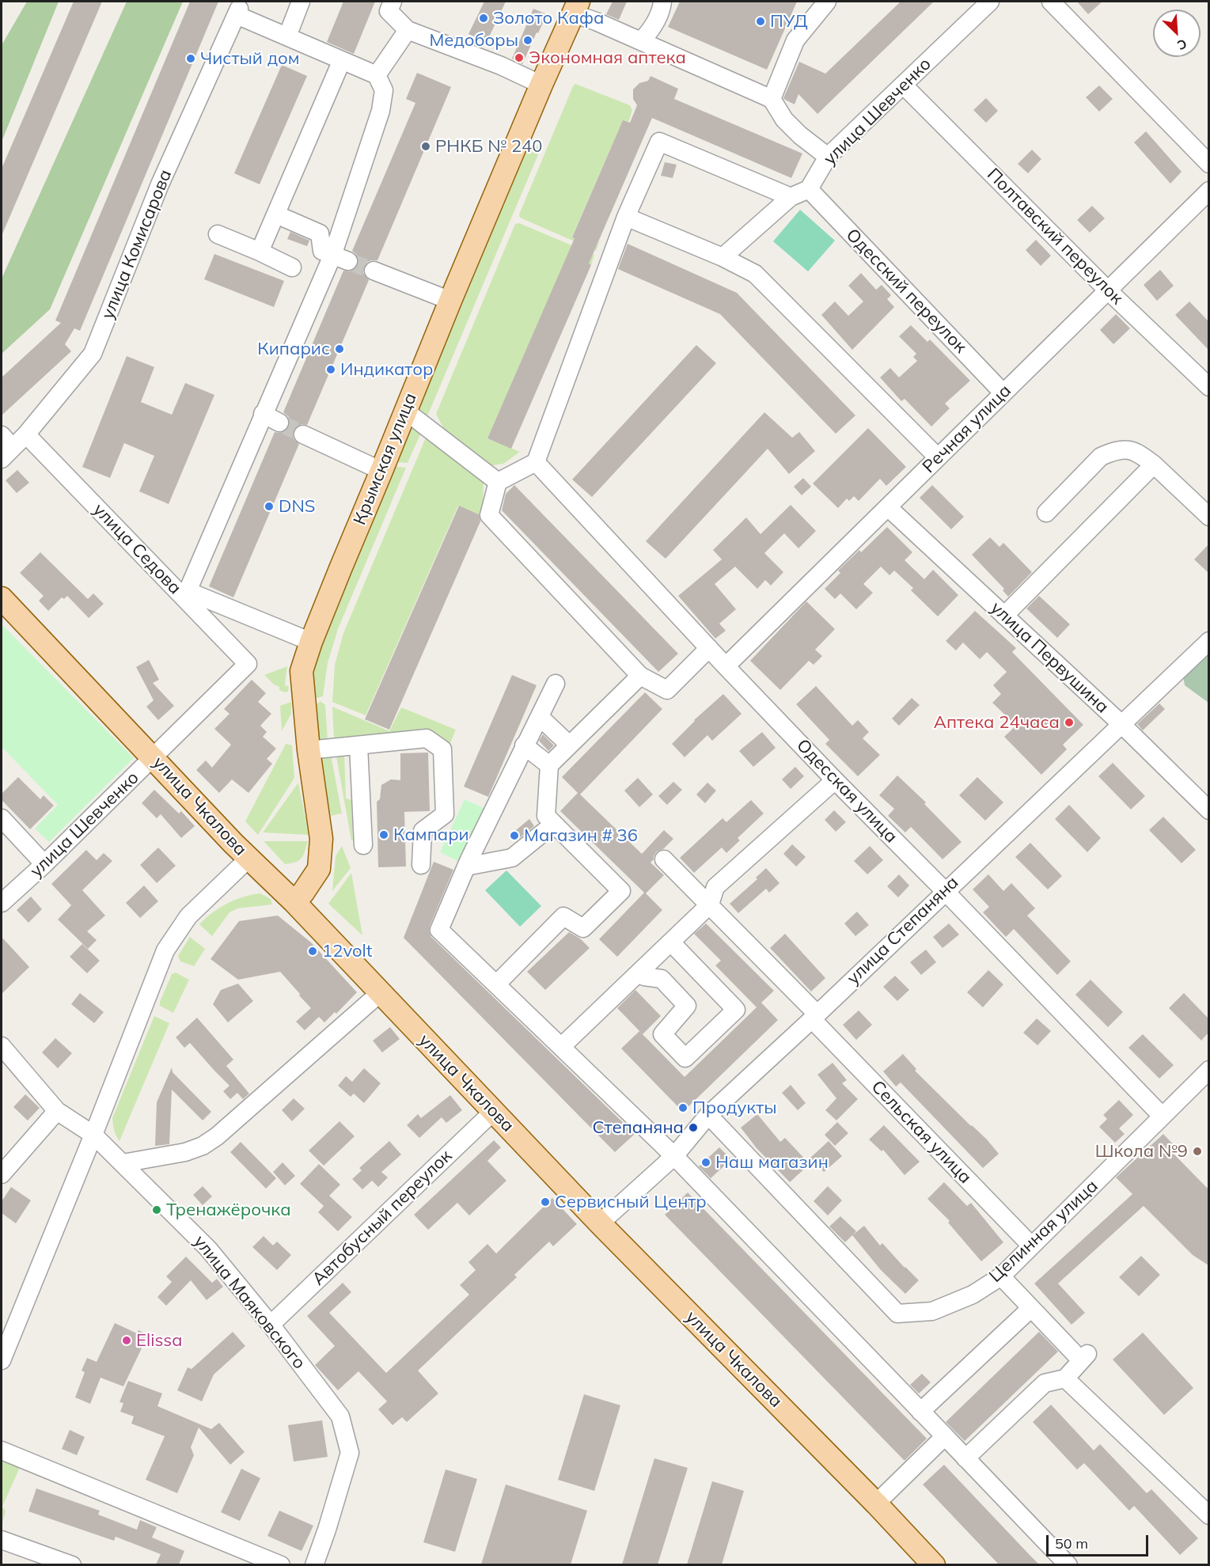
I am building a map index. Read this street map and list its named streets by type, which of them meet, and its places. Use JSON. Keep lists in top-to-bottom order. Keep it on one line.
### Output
{"streets":{"main road":["Крымская улица","улица Чкалова"],"street":["улица Шевченко","Полтавский переулок","улица Комисарова","Одесский переулок","Речная улица","улица Седова","улица Первушина","Одесская улица","улица Степаняна","Сельская улица","Автобусный переулок","Целинная улица","улица Маяковского"]},"crossings":[["улица Шевченко","Полтавский переулок"],["улица Шевченко","Одесский переулок"],["улица Шевченко","улица Седова"],["улица Шевченко","улица Чкалова"],["Полтавский переулок","Речная улица"],["улица Комисарова","улица Седова"],["Одесский переулок","Речная улица"],["Речная улица","улица Первушина"],["Речная улица","Одесская улица"],["Крымская улица","улица Чкалова"],["улица Первушина","улица Степаняна"],["Одесская улица","улица Степаняна"],["Одесская улица","Целинная улица"],["улица Чкалова","улица Степаняна"],["улица Чкалова","Автобусный переулок"],["улица Степаняна","Сельская улица"],["улица Степаняна","Целинная улица"],["Сельская улица","Целинная улица"],["Автобусный переулок","улица Маяковского"]],"places":["Золото Кафа","ПУД","Медоборы","Экономная аптека","Чистый дом","РНКБ № 240","Кипарис","Индикатор","DNS","Аптека 24часа","Кампари","Магазин # 36","12volt","Продукты","Степаняна","Школа №9","Наш магазин","Сервисный Центр","Тренажёрочка","Elissa"],"scale_bar":"50 m","north":"bottom right"}
